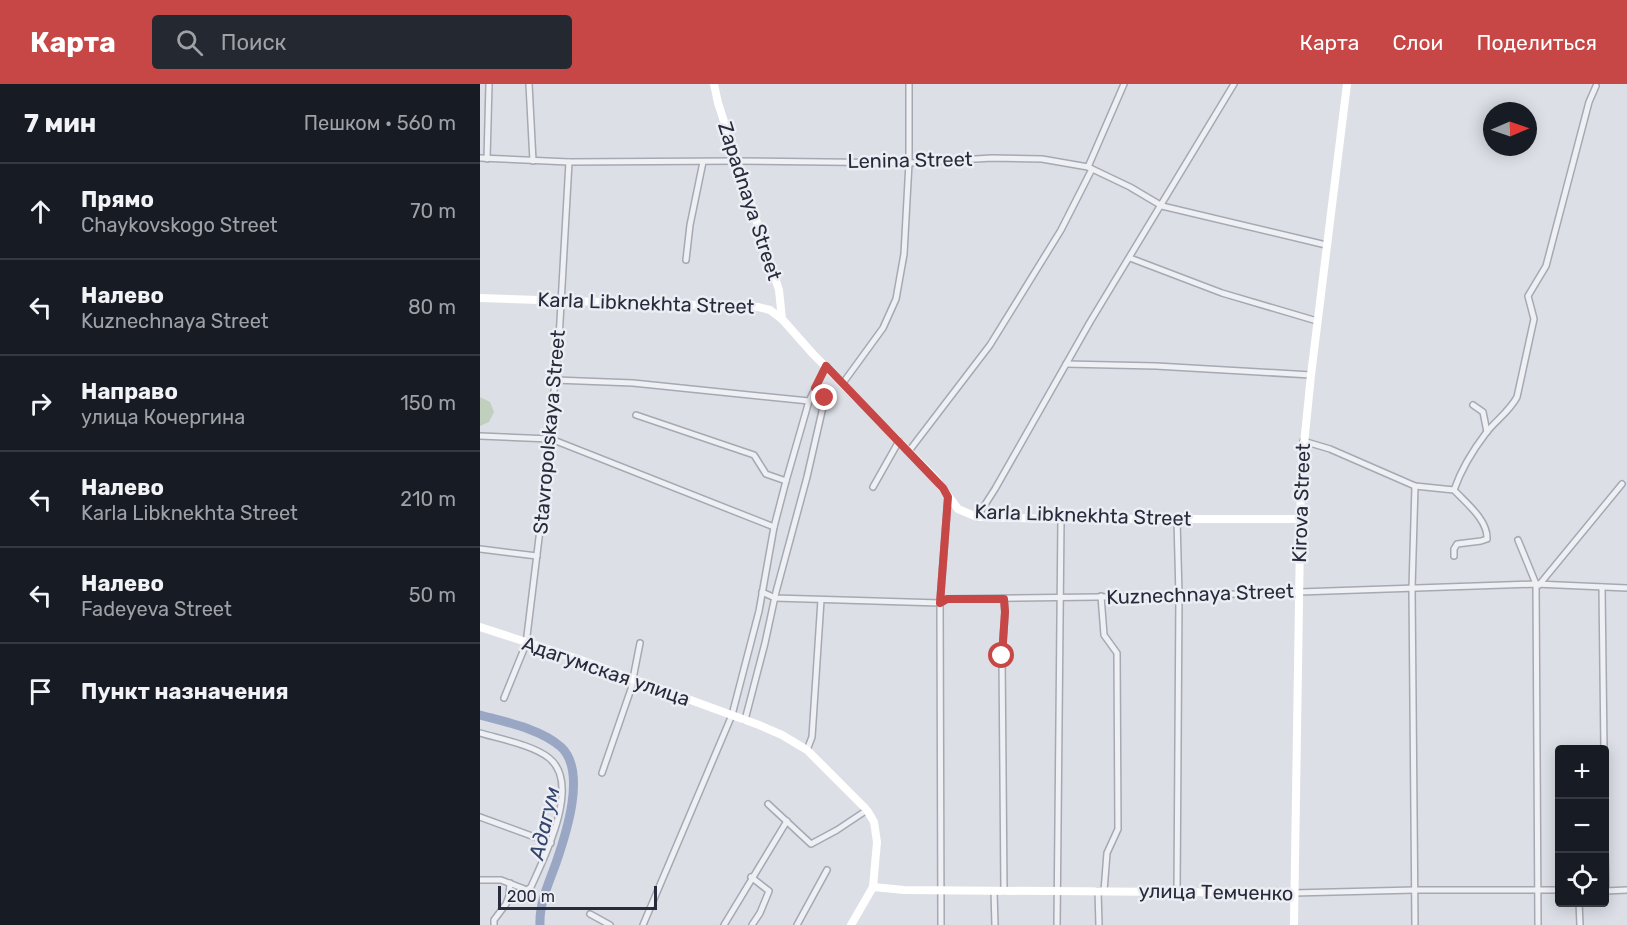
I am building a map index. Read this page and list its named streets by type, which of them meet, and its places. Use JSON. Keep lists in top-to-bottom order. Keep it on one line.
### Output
{"streets":{"main road":["Zapadnaya Street","Karla Libknekhta Street","Kirova Street","Адагумская улица","улица Темченко"],"street":["Lenina Street","Stavropolskaya Street","Kuznechnaya Street"]},"crossings":[["Lenina Street","Zapadnaya Street"],["Lenina Street","Stavropolskaya Street"],["Lenina Street","Kirova Street"],["Zapadnaya Street","Karla Libknekhta Street"],["Karla Libknekhta Street","Stavropolskaya Street"],["Karla Libknekhta Street","Kirova Street"],["Stavropolskaya Street","Адагумская улица"],["Kirova Street","Kuznechnaya Street"],["Kirova Street","улица Темченко"]],"water":["Адагум"],"scale_bar":"200 m","north":"right","page":{"header":"Карта","search":"Поиск","nav":["Карта","Слои","Поделиться"],"heading":["7 мин","Пешком · 560 m"],"list":[["Прямо","Chaykovskogo Street","70 m"],["Налево","Kuznechnaya Street","80 m"],["Направо","улица Кочергина","150 m"],["Налево","Karla Libknekhta Street","210 m"],["Налево","Fadeyeva Street","50 m"],"Пункт назначения"],"map_buttons":["+","−"],"scale":"200 m"}}
